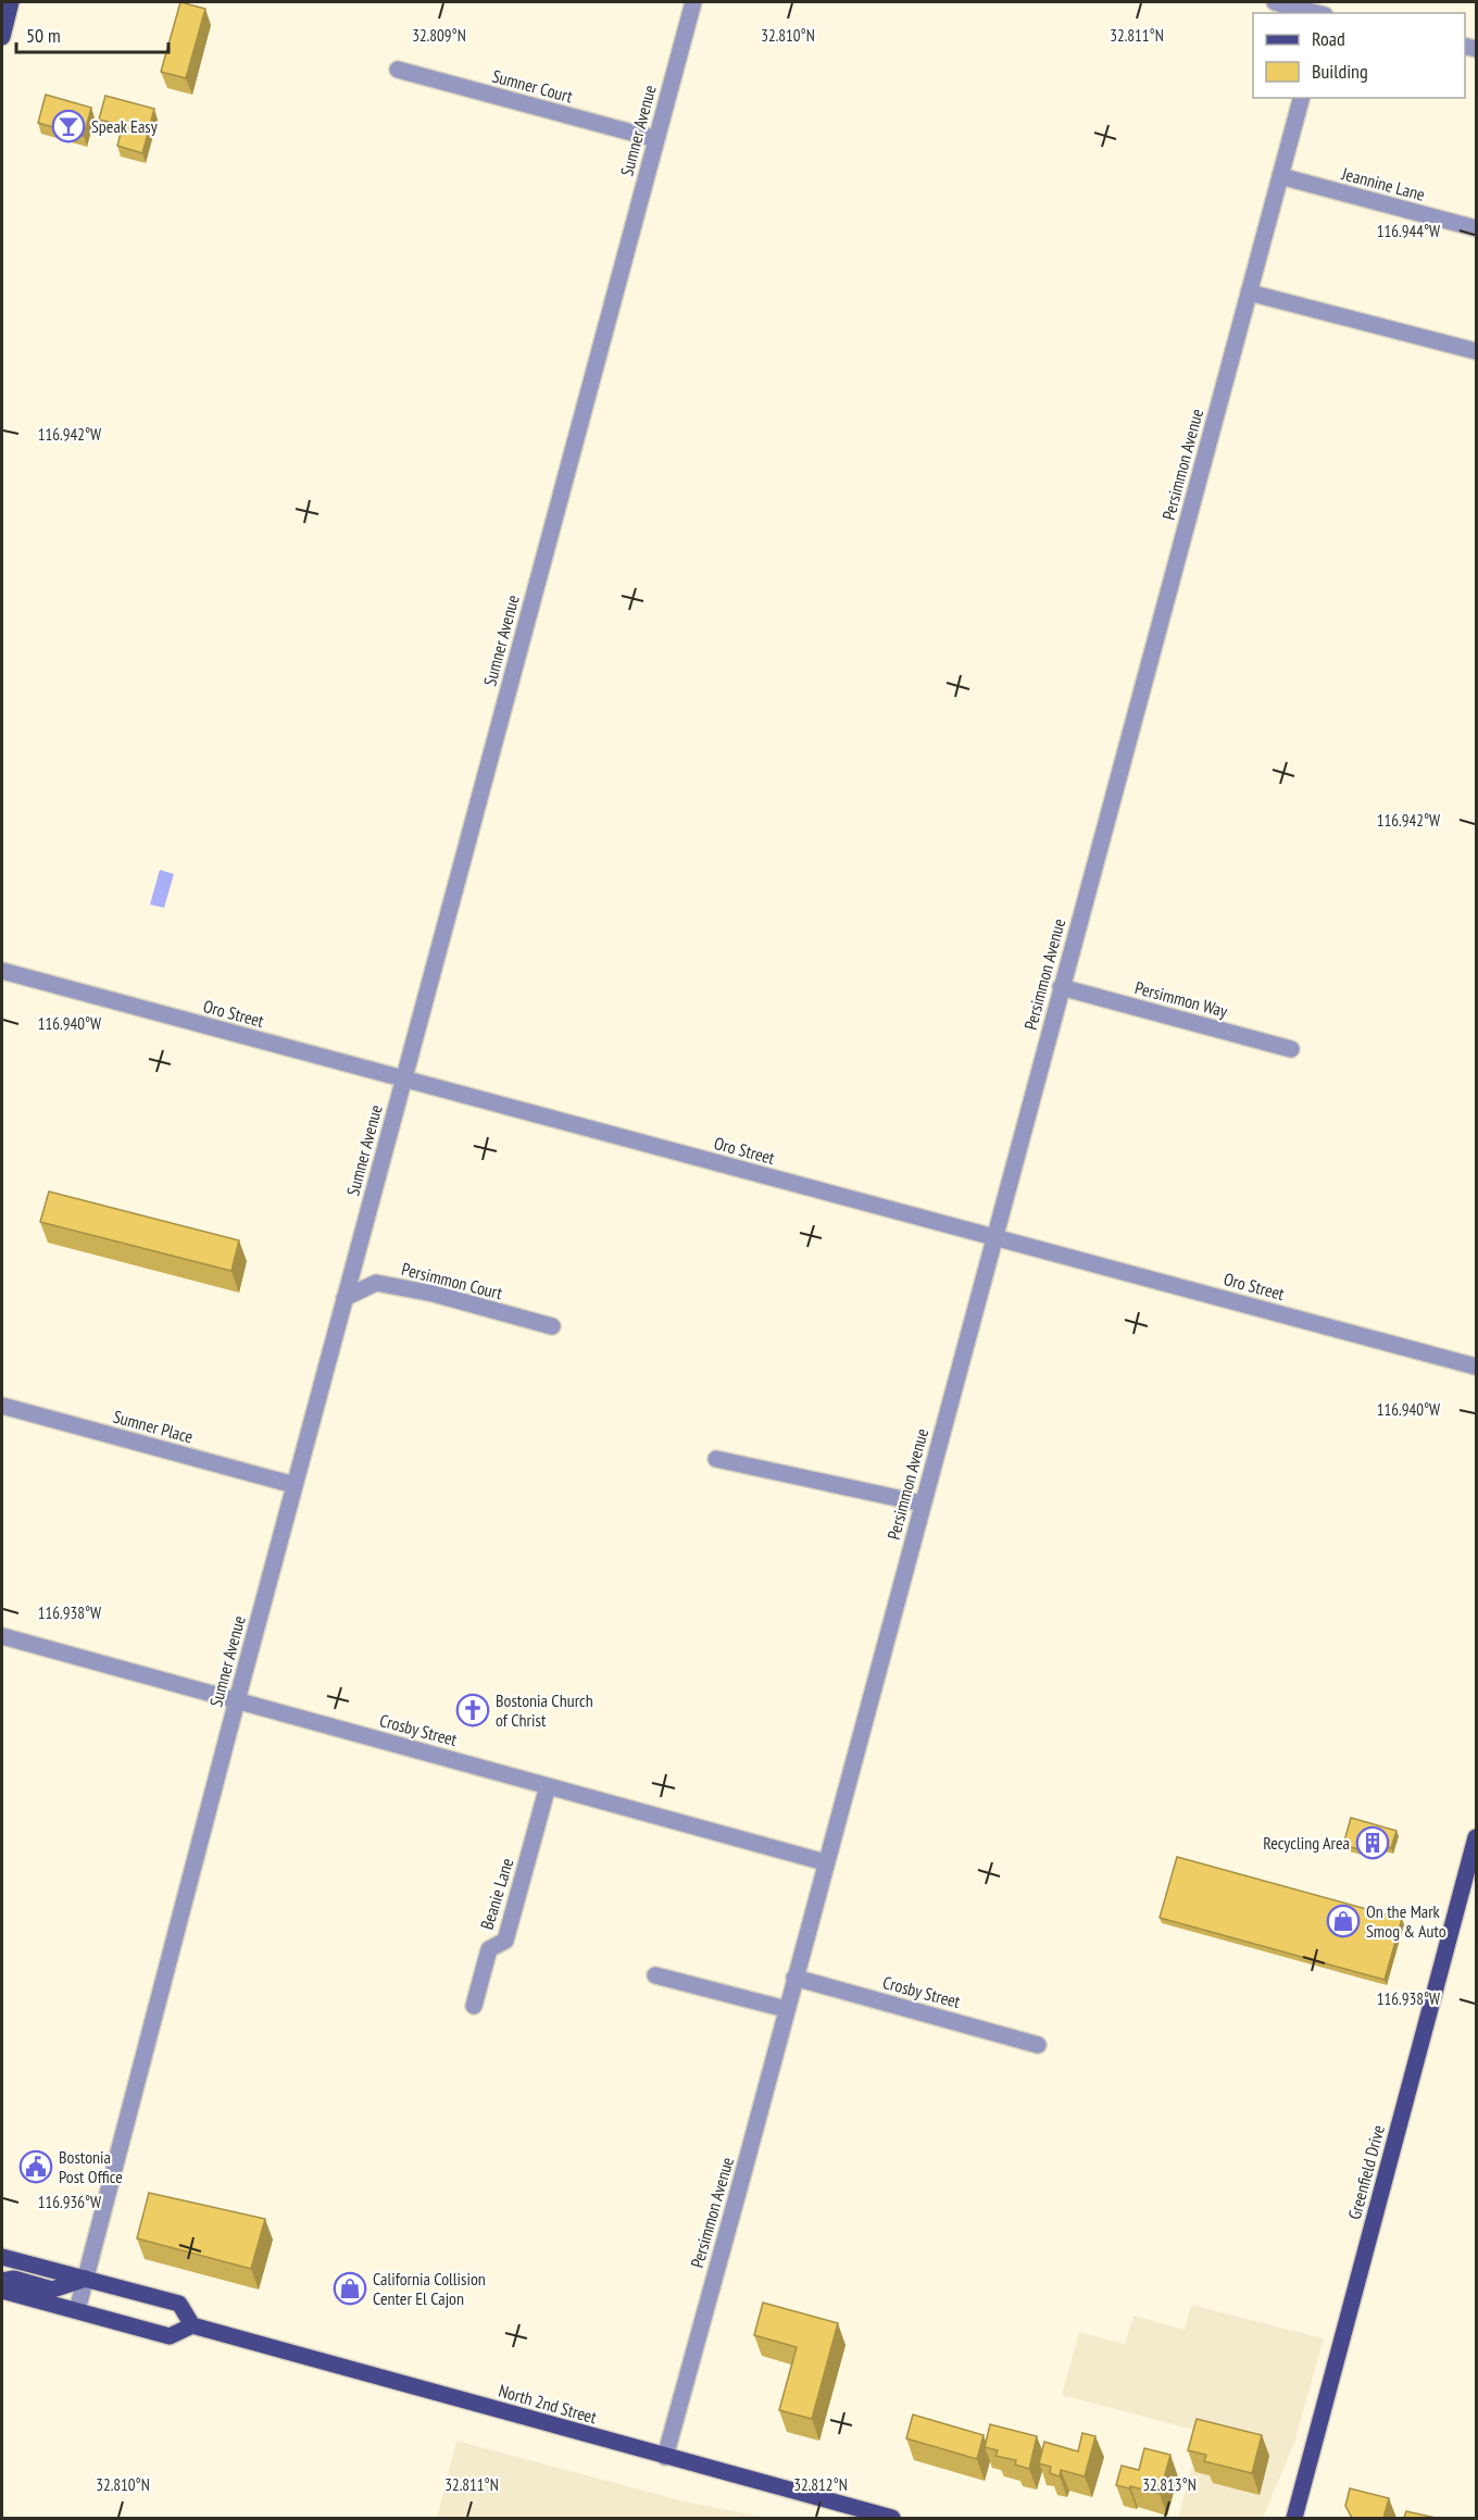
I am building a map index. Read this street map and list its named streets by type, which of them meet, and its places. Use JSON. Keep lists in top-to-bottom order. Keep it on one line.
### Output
{"streets":{"main road":["Greenfield Drive","North 2nd Street"],"street":["Sumner Court","Sumner Avenue","Jeannine Lane","Persimmon Avenue","Persimmon Way","Oro Street","Persimmon Court","Sumner Place","Crosby Street","Beanie Lane"]},"crossings":[["Sumner Court","Sumner Avenue"],["Sumner Avenue","Oro Street"],["Sumner Avenue","Persimmon Court"],["Sumner Avenue","Sumner Place"],["Sumner Avenue","Crosby Street"],["Jeannine Lane","Persimmon Avenue"],["Persimmon Avenue","Persimmon Way"],["Persimmon Avenue","Oro Street"],["Persimmon Avenue","Crosby Street"],["Persimmon Avenue","North 2nd Street"],["Crosby Street","Beanie Lane"]],"places":{"bar":["Speak Easy"],"church":["Bostonia Church of Christ"],"building":["Recycling Area"],"shop":["On the Mark Smog & Auto","California Collision Center El Cajon"],"public building":["Bostonia Post Office"]},"legend":["Road","Building"],"scale_bar":"50 m","coordinates":["32.809°N","32.810°N","32.811°N","116.944°W","116.942°W","116.940°W","116.938°W","116.936°W","32.812°N","32.813°N"]}
